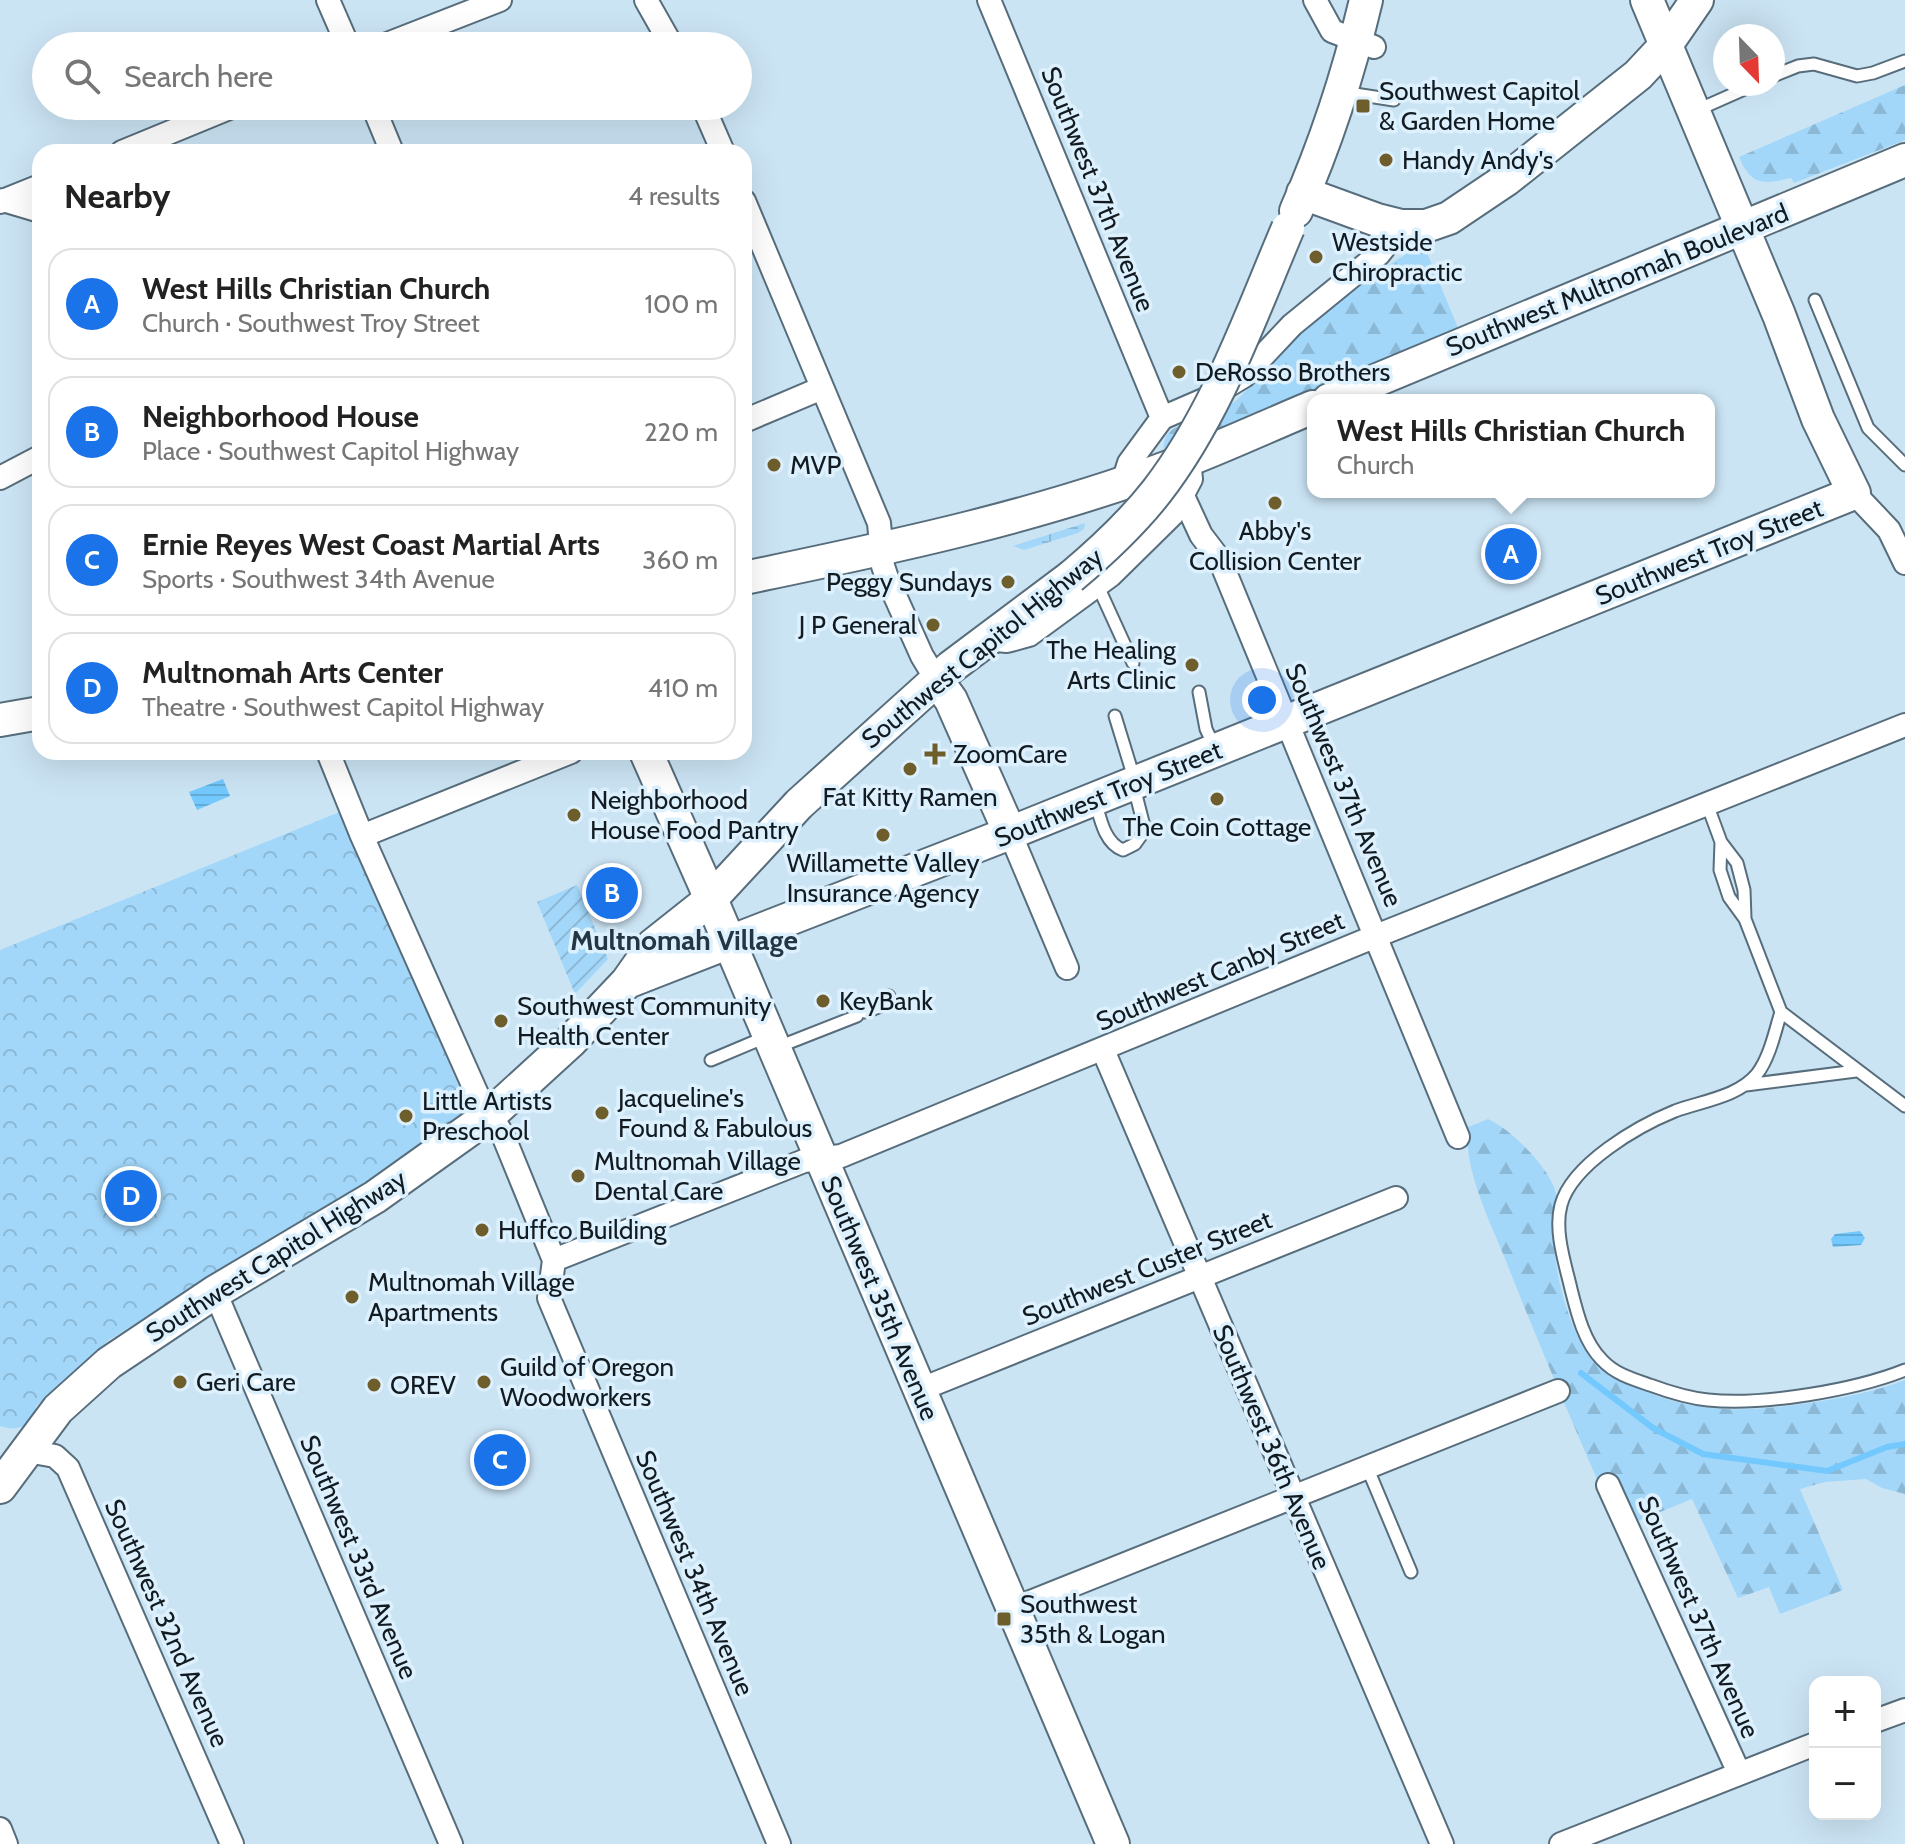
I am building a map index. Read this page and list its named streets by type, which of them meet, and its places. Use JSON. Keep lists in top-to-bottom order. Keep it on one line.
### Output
{"streets":{"street":["Southwest 37th Avenue","Southwest Multnomah Boulevard","Southwest Troy Street","Southwest Capitol Highway","Southwest Canby Street","Southwest Custer Street","Southwest 35th Avenue","Southwest 36th Avenue","Southwest 33rd Avenue","Southwest 34th Avenue","Southwest 32nd Avenue"]},"crossings":[["Southwest 37th Avenue","Southwest Troy Street"],["Southwest 37th Avenue","Southwest Canby Street"],["Southwest Troy Street","Southwest Capitol Highway"],["Southwest Troy Street","Southwest 35th Avenue"],["Southwest Capitol Highway","Southwest 35th Avenue"],["Southwest Capitol Highway","Southwest 33rd Avenue"],["Southwest Capitol Highway","Southwest 34th Avenue"],["Southwest Capitol Highway","Southwest 32nd Avenue"],["Southwest Canby Street","Southwest 35th Avenue"],["Southwest Canby Street","Southwest 36th Avenue"],["Southwest Canby Street","Southwest 34th Avenue"],["Southwest Custer Street","Southwest 35th Avenue"],["Southwest Custer Street","Southwest 36th Avenue"]],"districts":["Multnomah Village"],"places":{"transit":["Southwest Capitol & Garden Home","Southwest 35th & Logan"],"other":["Handy Andy's","Westside Chiropractic","DeRosso Brothers","MVP","Abby's Collision Center","Peggy Sundays","J P General","The Healing Arts Clinic","Fat Kitty Ramen","The Coin Cottage","Neighborhood House Food Pantry","Willamette Valley Insurance Agency","KeyBank","Southwest Community Health Center","Jacqueline's Found & Fabulous","Little Artists Preschool","Multnomah Village Dental Care","Huffco Building","Multnomah Village Apartments","Geri Care","Guild of Oregon Woodworkers","OREV"],"health":["ZoomCare"]},"north":"bottom right","page":{"search":"Search here","heading":["Nearby","4 results"],"list":[{"mark":"A","name":"West Hills Christian Church","note":"Church · Southwest Troy Street","value":"100 m"},{"mark":"B","name":"Neighborhood House","note":"Place · Southwest Capitol Highway","value":"220 m"},{"mark":"C","name":"Ernie Reyes West Coast Martial Arts","note":"Sports · Southwest 34th Avenue","value":"360 m"},{"mark":"D","name":"Multnomah Arts Center","note":"Theatre · Southwest Capitol Highway","value":"410 m"}],"popup":["West Hills Christian Church","Church"],"pins":["A","B","D","C"],"map_buttons":["+","−"]}}
